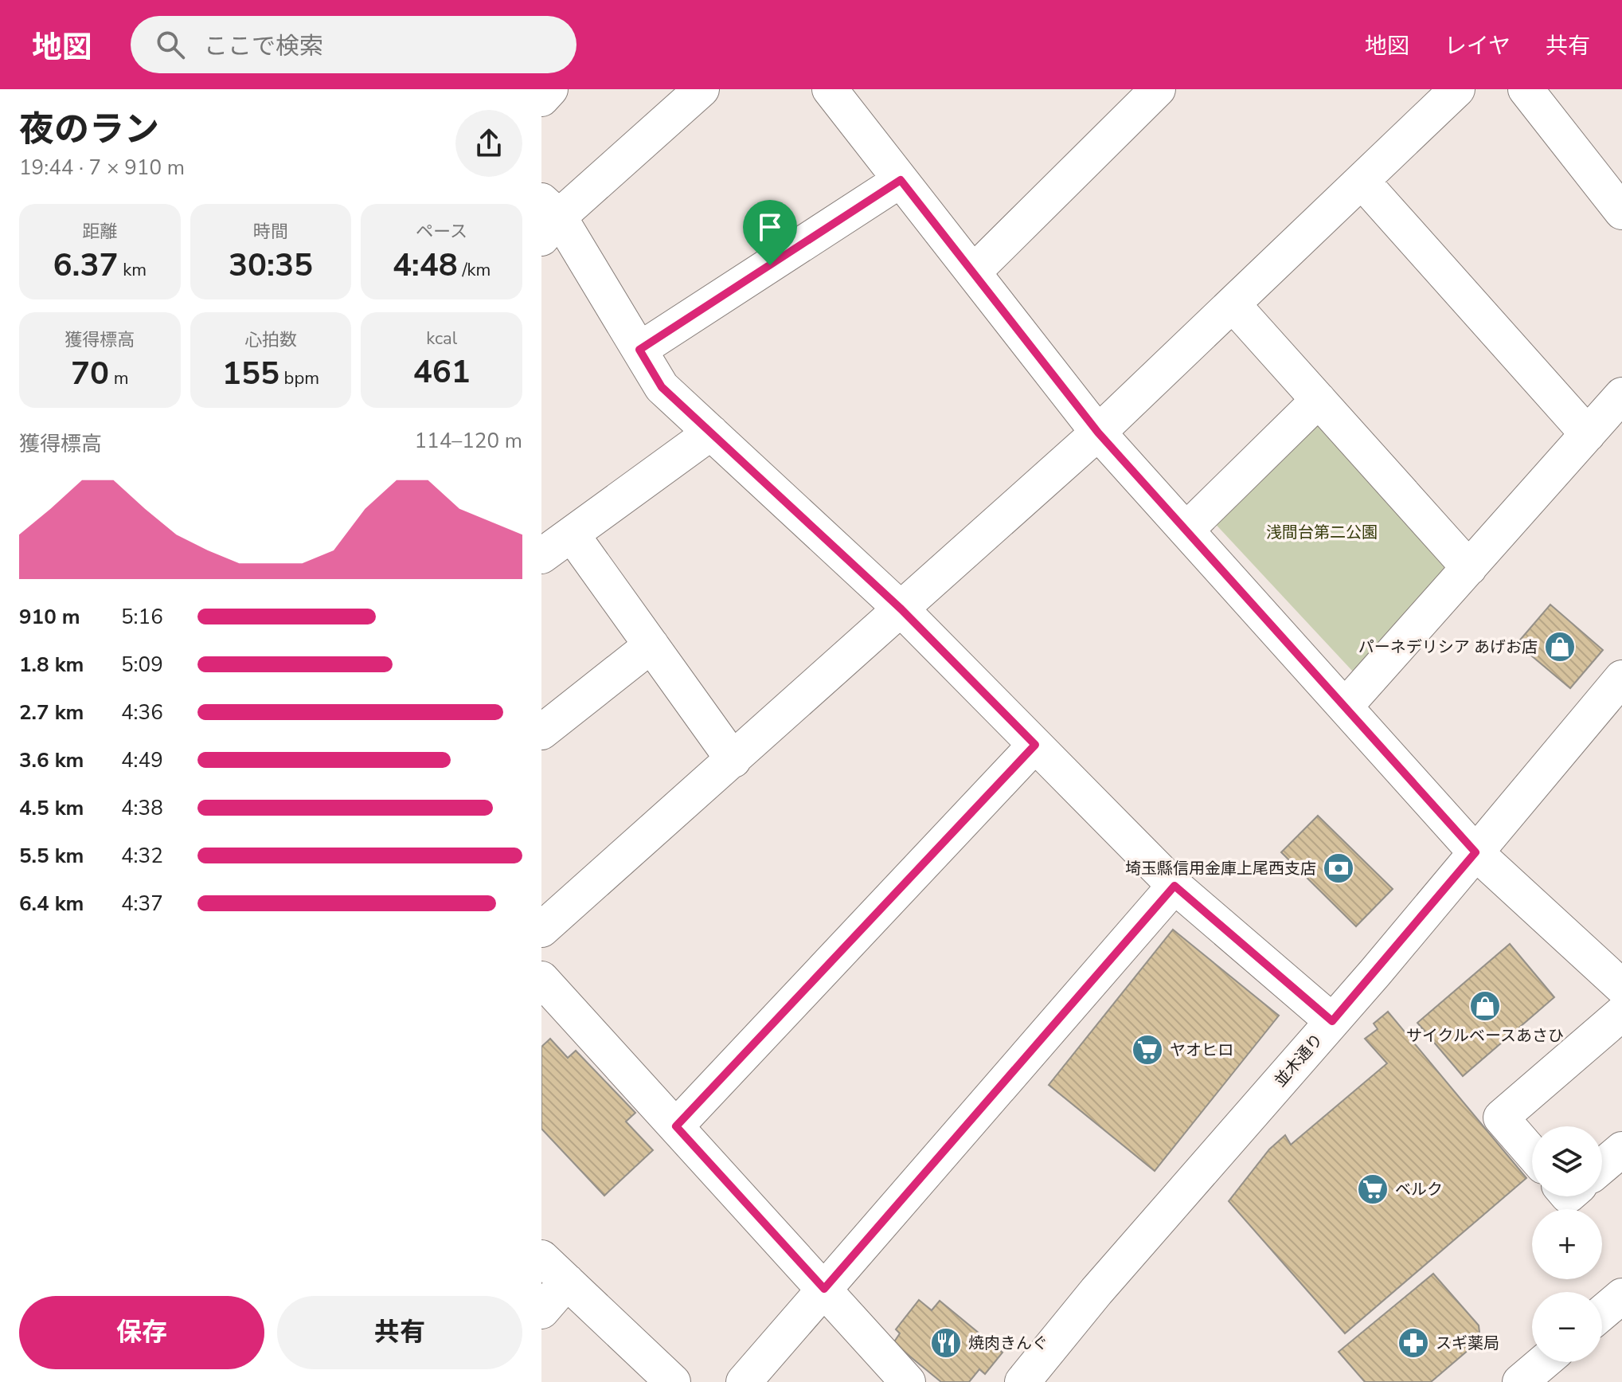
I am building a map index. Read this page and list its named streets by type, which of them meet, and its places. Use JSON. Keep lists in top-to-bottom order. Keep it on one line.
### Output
{"streets":{"street":["並木通り"]},"parks":["浅間台第二公園"],"places":{"shop":["パーネデリシア あげお店","サイクルベースあさひ"],"bank":["埼玉縣信用金庫上尾西支店"],"supermarket":["ヤオヒロ","ベルク"],"restaurant":["焼肉きんぐ"],"pharmacy":["スギ薬局"]},"page":{"header":"地図","search":"ここで検索","nav":["地図","レイヤ","共有"],"heading":["夜のラン","19:44 · 7 × 910 m"],"stats":[["距離","6.37 km"],["時間","30:35"],["ペース","4:48 /km"],["獲得標高","70 m"],["心拍数","155 bpm"],["kcal","461"]],"chart":["獲得標高","114–120 m"],"list":[{"name":"910 m","note":"5:16"},{"name":"1.8 km","note":"5:09"},{"name":"2.7 km","note":"4:36"},{"name":"3.6 km","note":"4:49"},{"name":"4.5 km","note":"4:38"},{"name":"5.5 km","note":"4:32"},{"name":"6.4 km","note":"4:37"}],"map_buttons":["+","−"],"buttons":["保存","共有"]}}
